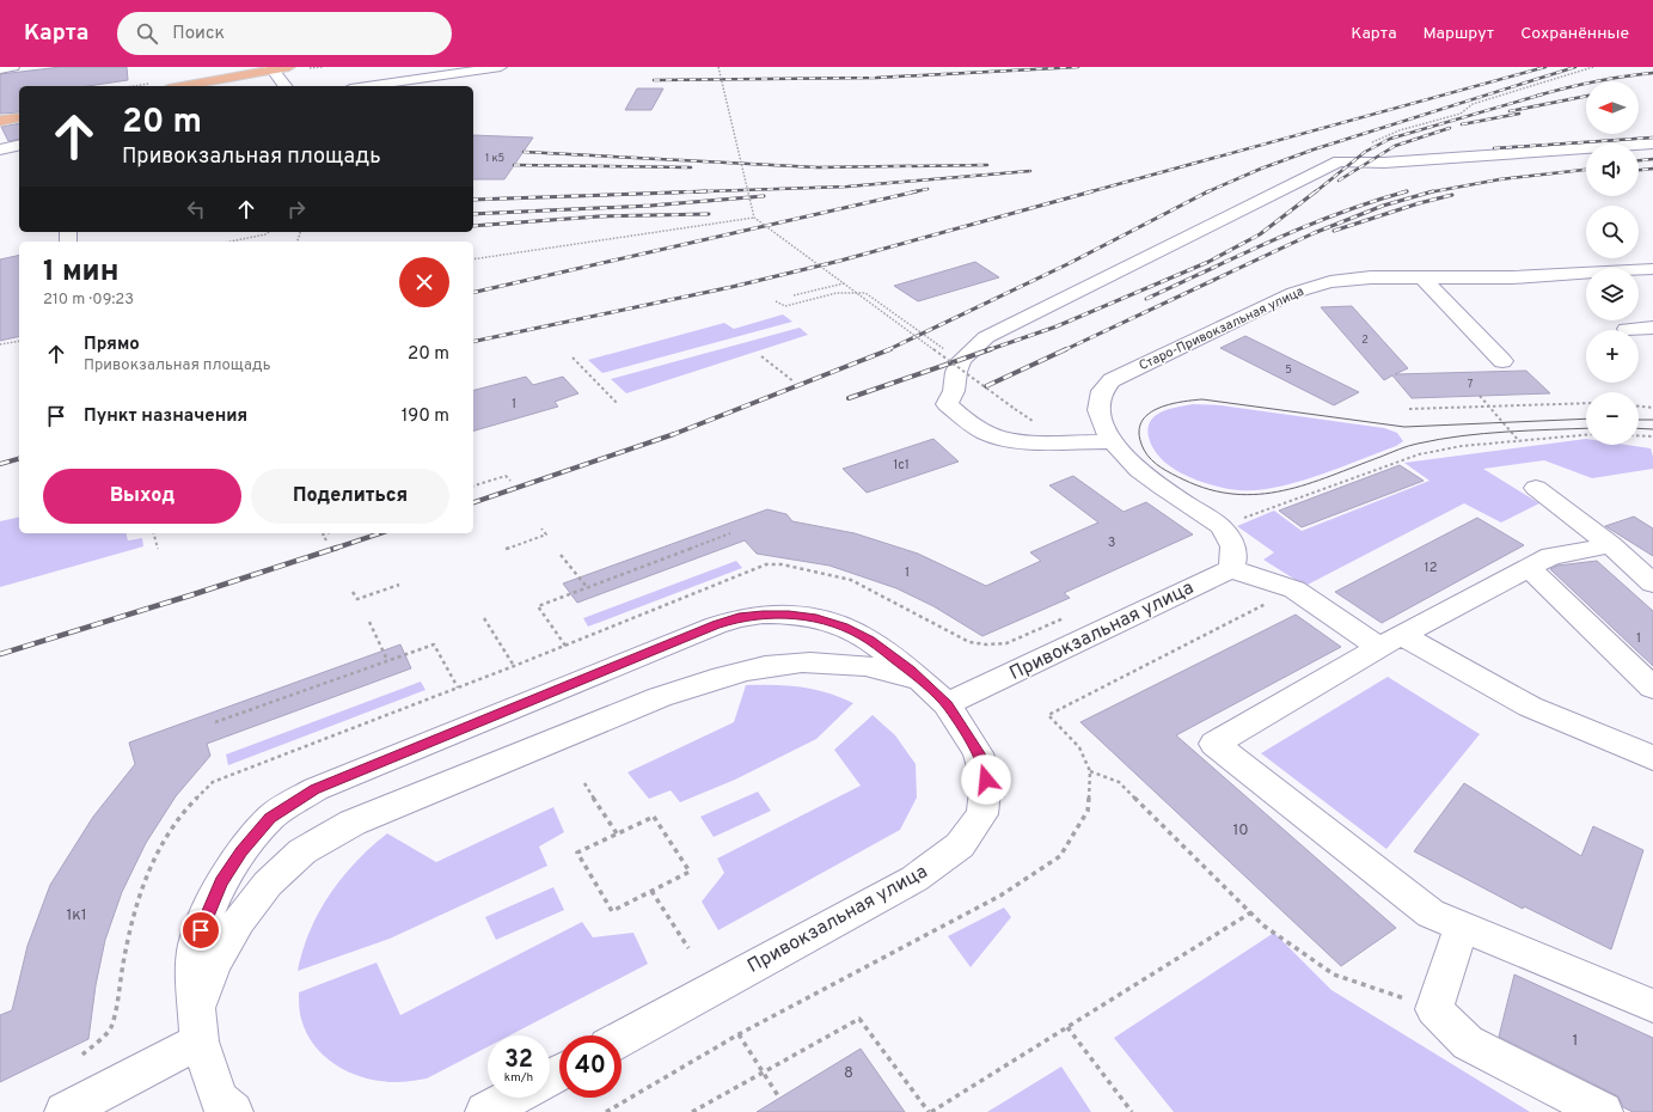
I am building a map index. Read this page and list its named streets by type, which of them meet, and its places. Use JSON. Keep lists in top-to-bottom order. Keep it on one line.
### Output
{"streets":{"street":["Старо-Привокзальная улица","Привокзальная улица"]},"house_numbers":["1 к5","2","5","7","1","1с1","3","12","1","1","10","1к1","1","8"],"north":"left","page":{"header":"Карта","search":"Поиск","nav":["Карта","Маршрут","Сохранённые"],"map_buttons":["+","−"],"turn":["20 m","Привокзальная площадь"],"heading":["1 мин","210 m · 09:23"],"list":[{"name":"Прямо","note":"Привокзальная площадь","value":"20 m"},{"name":"Пункт назначения","value":"190 m"}],"buttons":["Выход","Поделиться"],"speed":"32 km/h","limit":"40"}}
